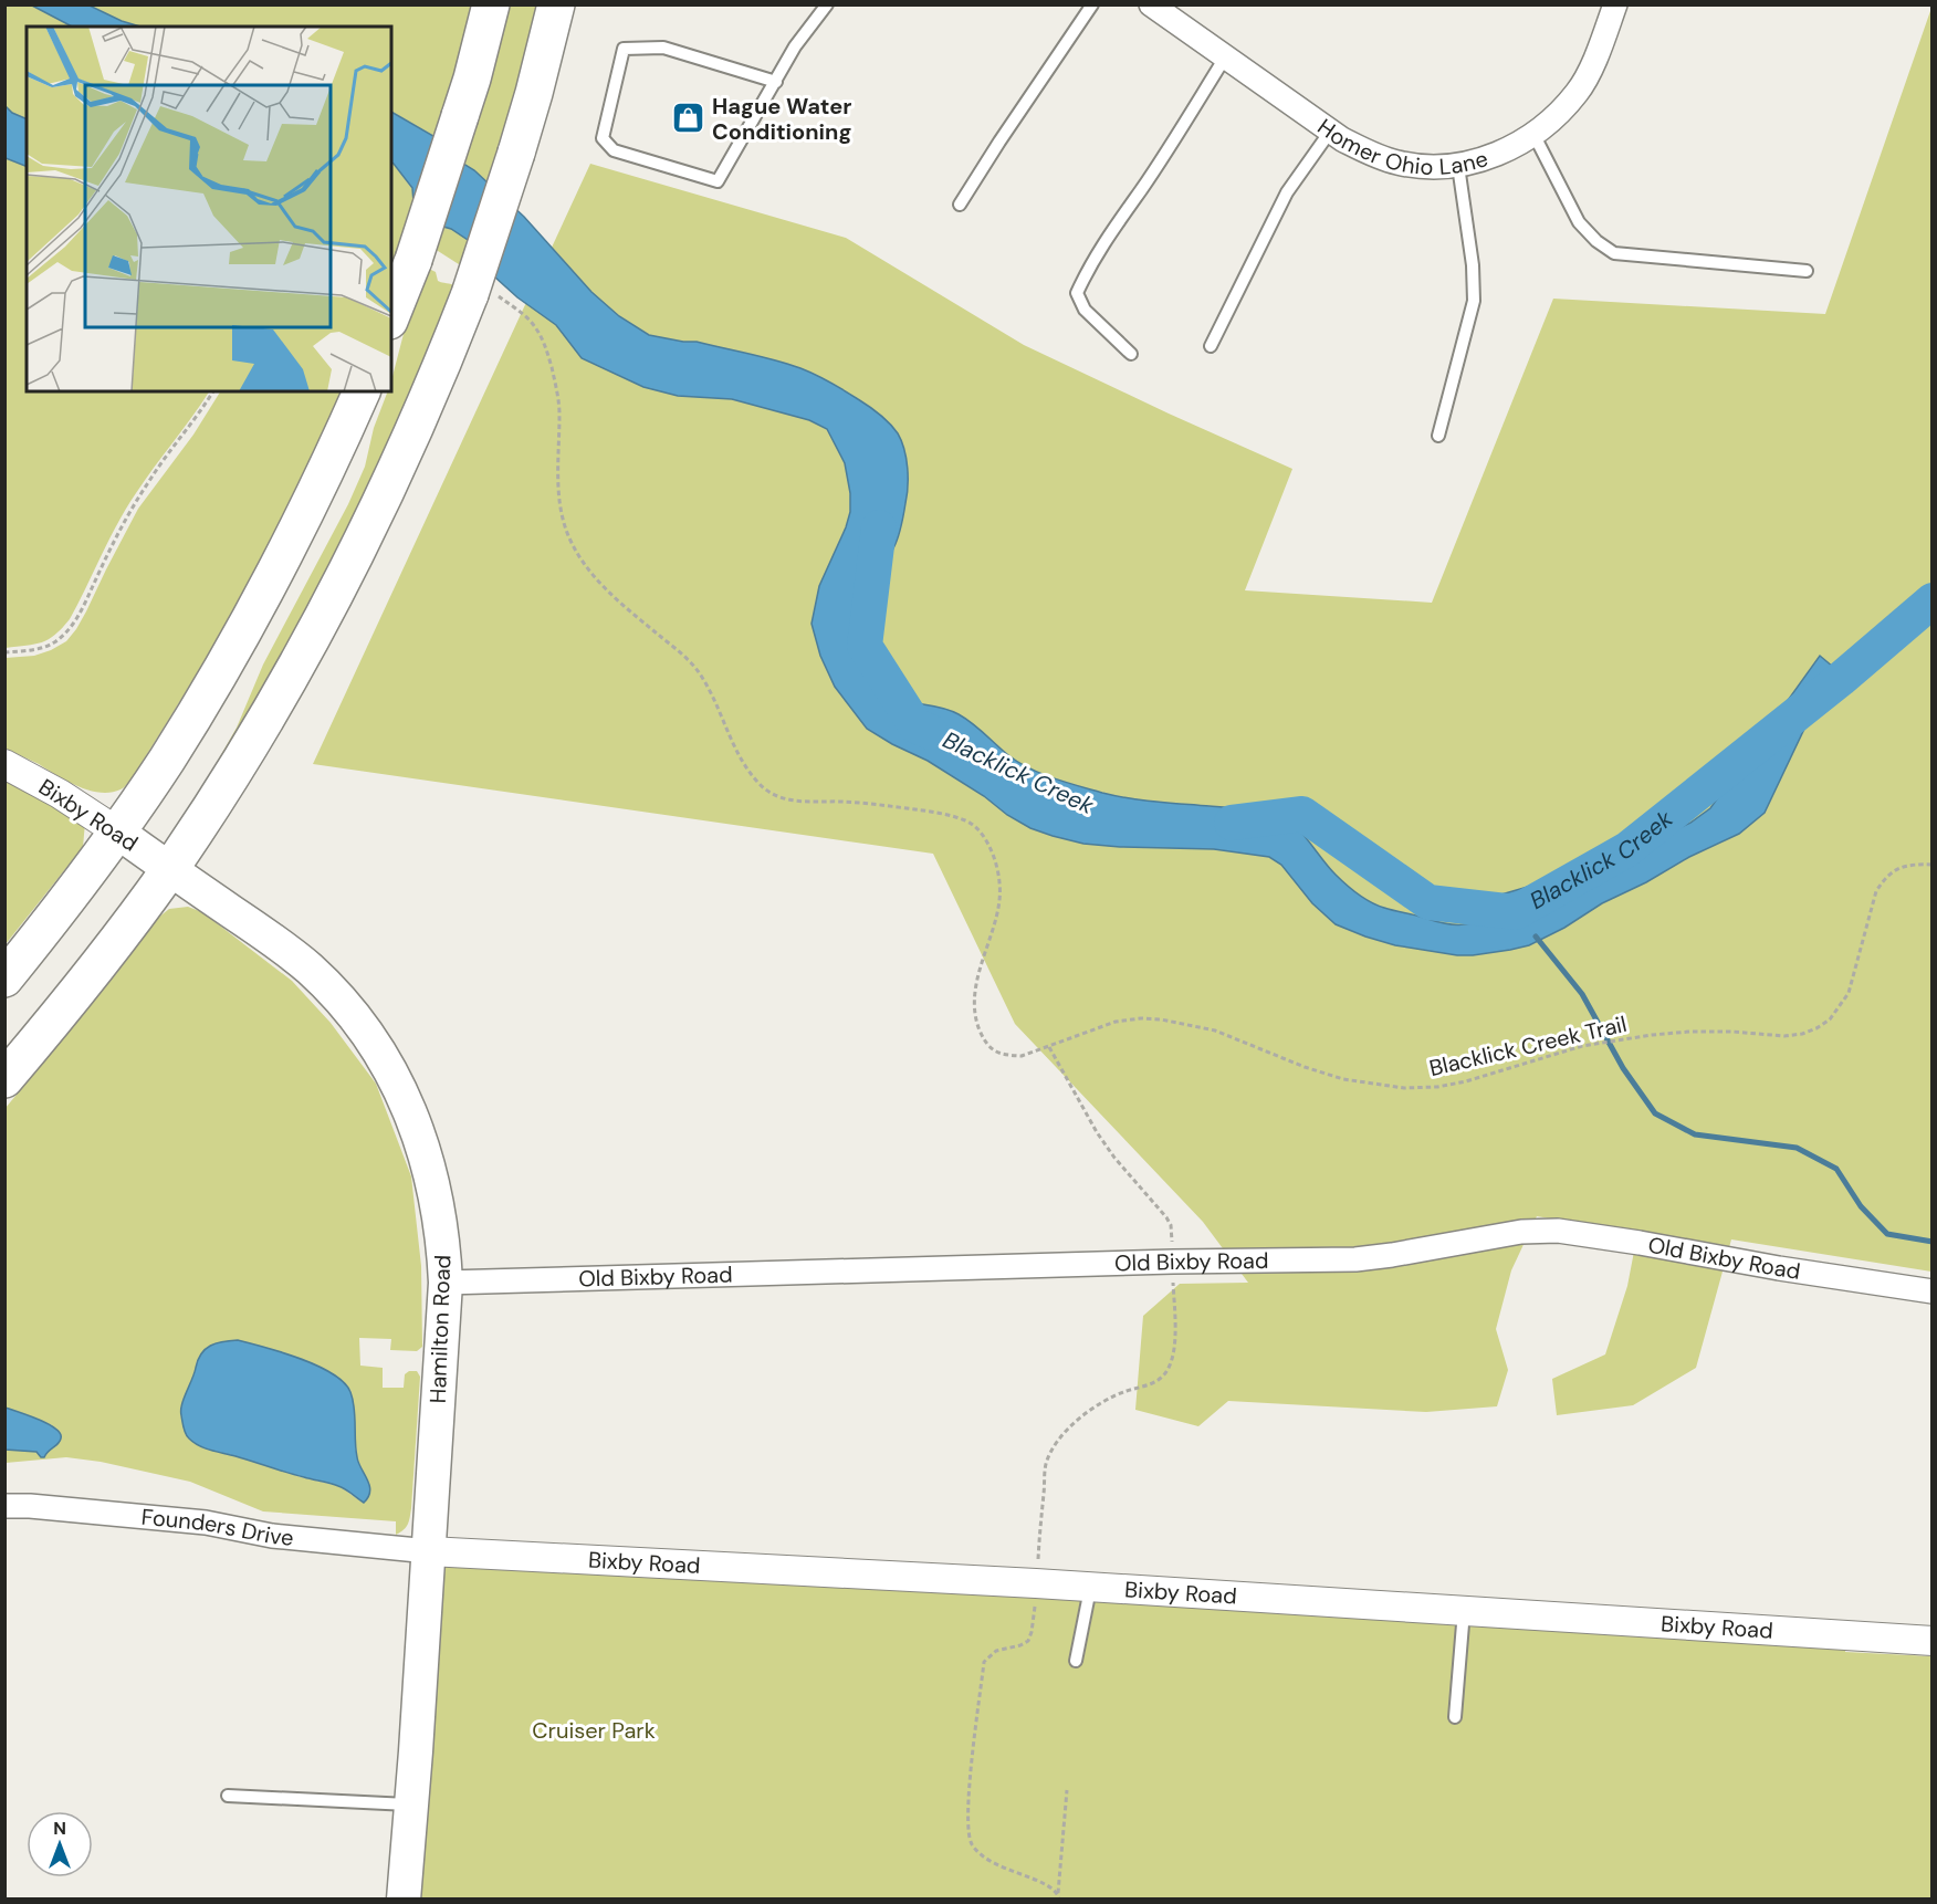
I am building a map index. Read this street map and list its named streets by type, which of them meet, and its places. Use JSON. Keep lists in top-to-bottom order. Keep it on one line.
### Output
{"streets":{"main road":["Bixby Road","Hamilton Road"],"street":["Homer Ohio Lane","Old Bixby Road","Founders Drive"],"path":["Blacklick Creek Trail"]},"crossings":[["Bixby Road","Hamilton Road"],["Bixby Road","Founders Drive"],["Old Bixby Road","Hamilton Road"],["Hamilton Road","Founders Drive"]],"water":["Blacklick Creek"],"parks":["Cruiser Park"],"places":{"shop":["Hague Water Conditioning"]},"north":"top"}
